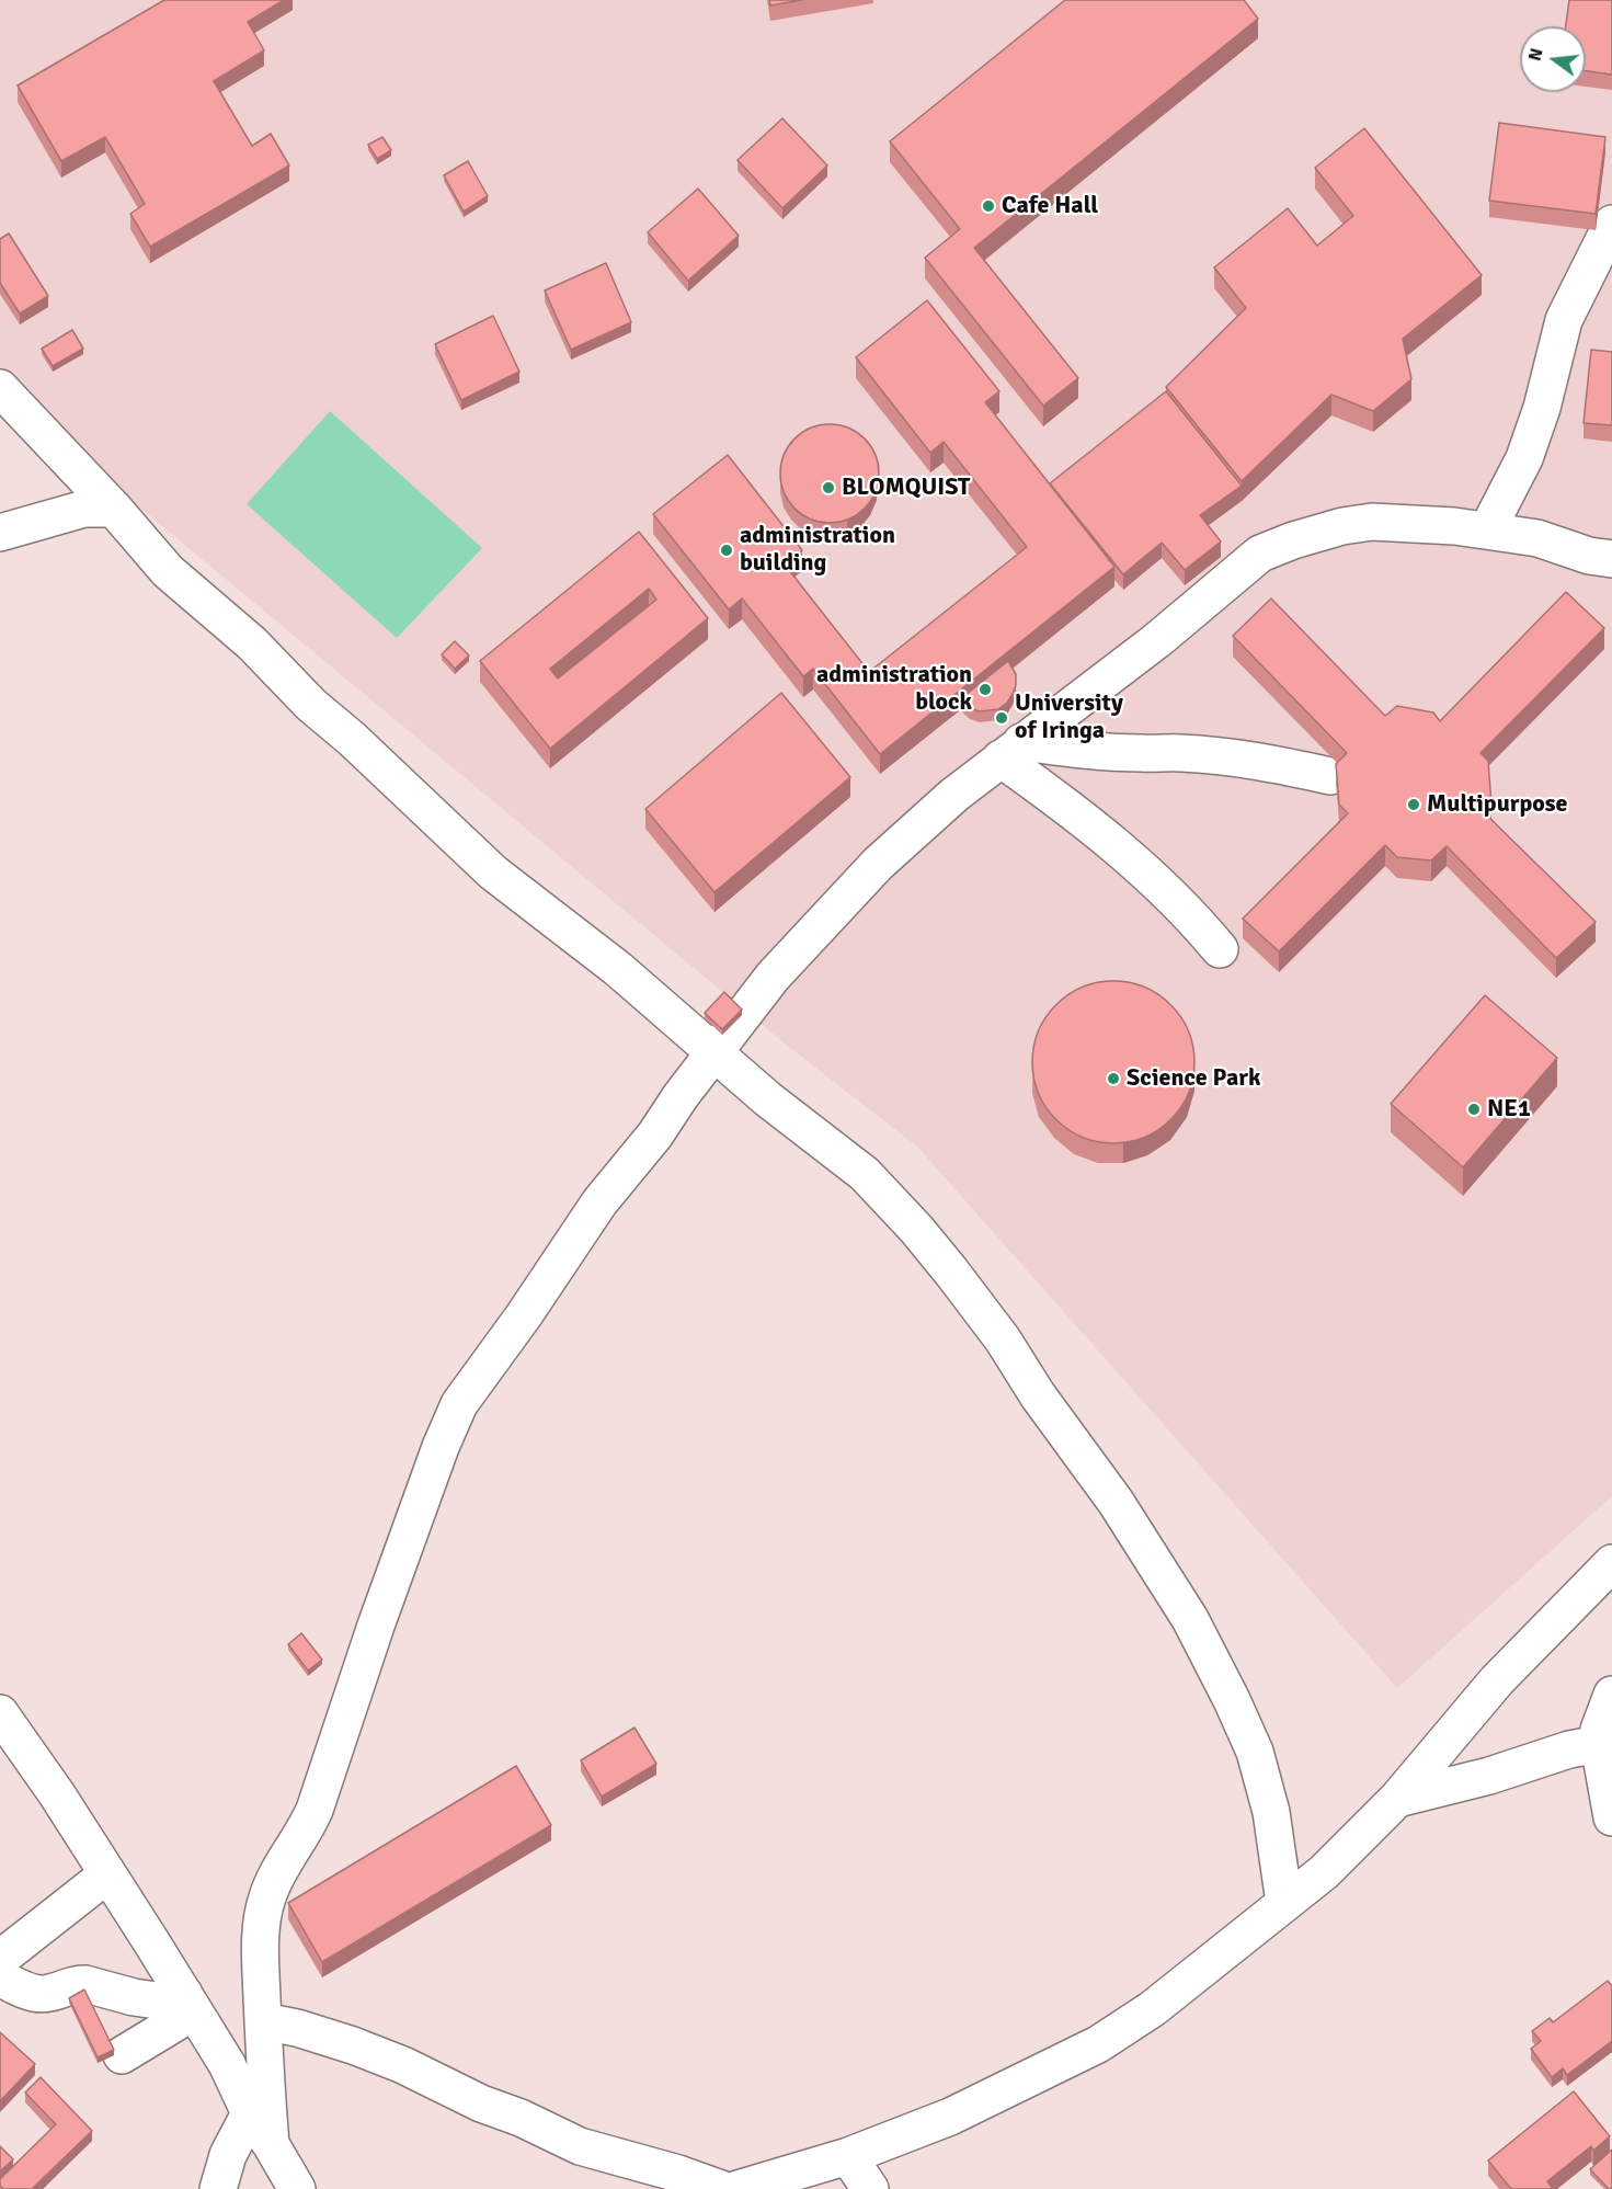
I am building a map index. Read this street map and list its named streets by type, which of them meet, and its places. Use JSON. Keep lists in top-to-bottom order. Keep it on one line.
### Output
{"places":["Cafe Hall","BLOMQUIST","administration building","administration block","University of Iringa","Multipurpose","Science Park","NE1"],"north":"left"}
